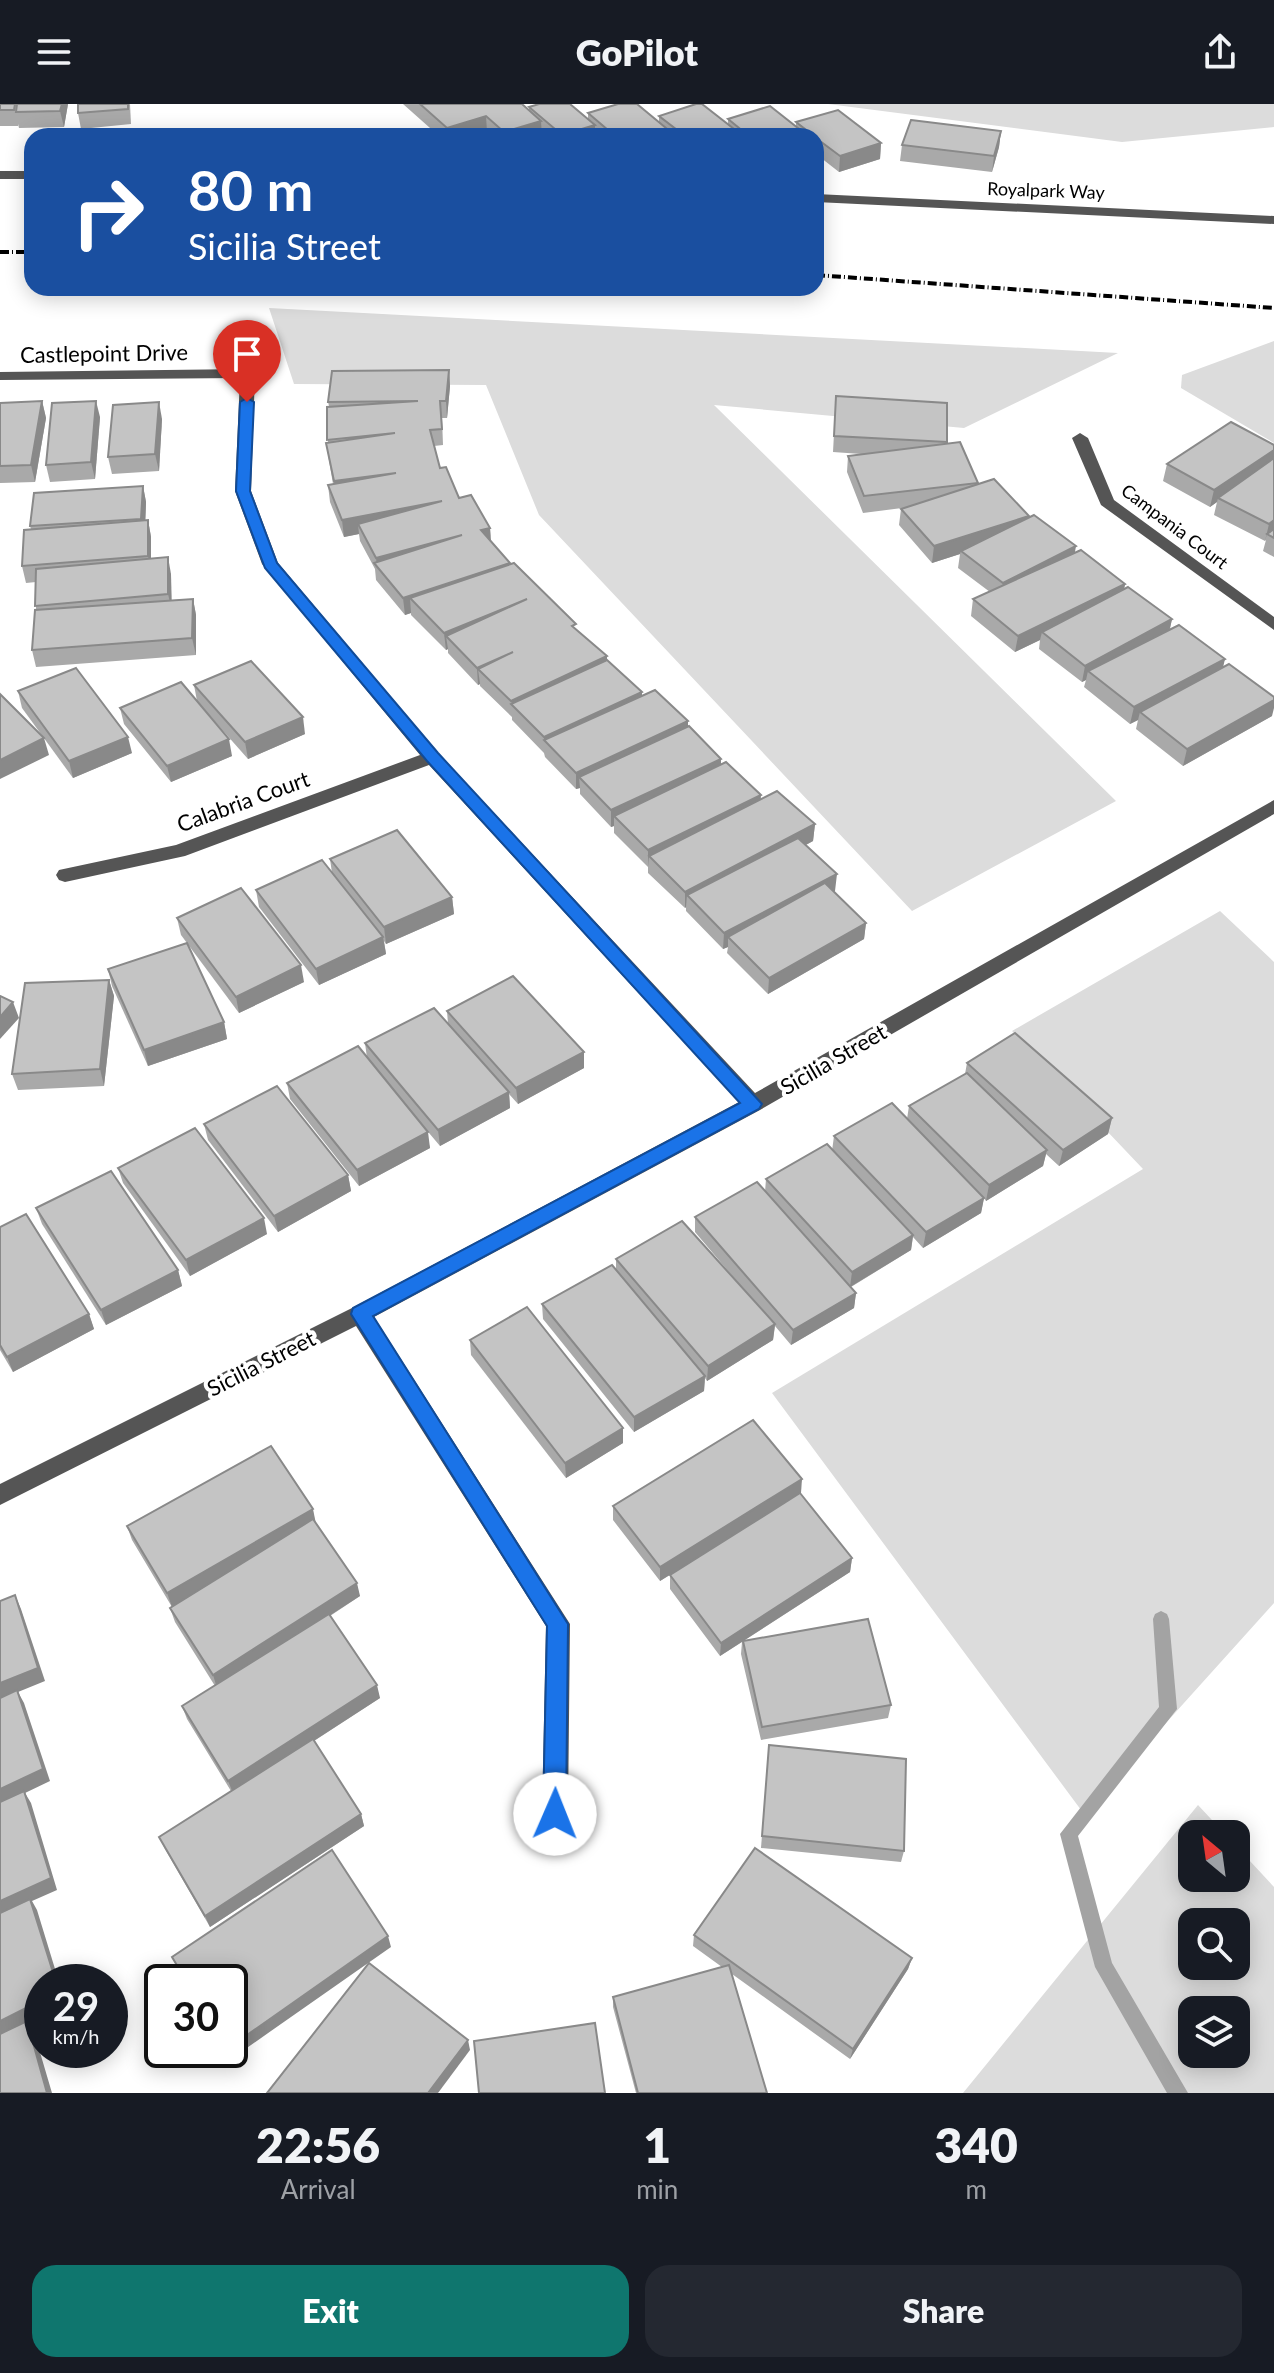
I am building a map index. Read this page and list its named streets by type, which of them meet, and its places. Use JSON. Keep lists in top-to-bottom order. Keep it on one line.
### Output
{"streets":{"street":["Royalpark Way","Castlepoint Drive","Campania Court","Calabria Court","Sicilia Street"]},"crossings":[["Castlepoint Drive","Calabria Court"],["Castlepoint Drive","Sicilia Street"]],"north":"top left","page":{"header":"GoPilot","turn":["80 m","Sicilia Street"],"speed":"29 km/h","limit":"30","eta":["22:56","Arrival","1","min","340","m"],"buttons":["Exit","Share"]}}
